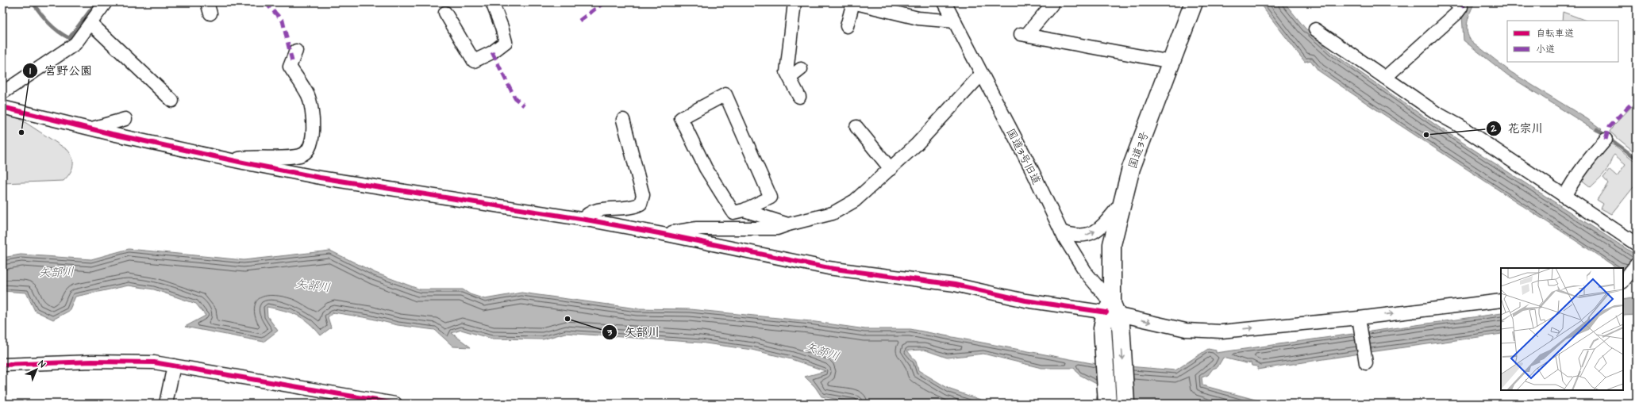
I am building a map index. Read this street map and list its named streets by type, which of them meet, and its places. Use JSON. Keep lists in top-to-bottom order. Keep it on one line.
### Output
{"streets":{"highway":["国道3号"],"street":["国道3号旧道"]},"crossings":[["国道3号","国道3号旧道"]],"water":["矢部川"],"places":["宮野公園","花宗川","矢部川"],"legend":["自転車道","小道"],"north":"top right"}
